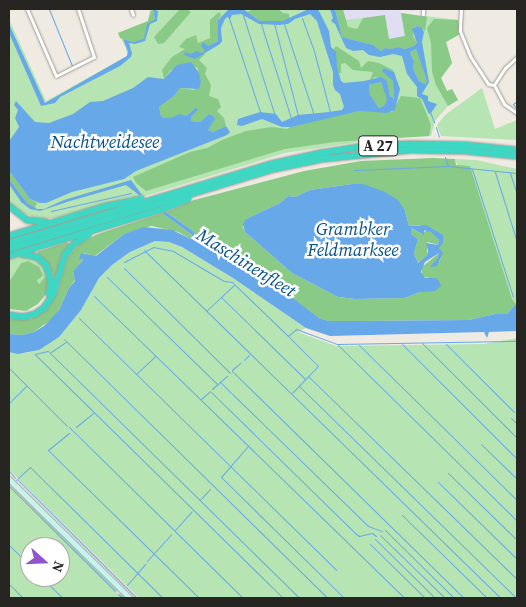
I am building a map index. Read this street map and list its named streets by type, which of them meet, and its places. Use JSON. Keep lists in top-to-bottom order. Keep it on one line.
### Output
{"streets":{"highway":["A 27"]},"water":["Nachtweidesee","Grambker Feldmarksee","Maschinenfleet"],"north":"right"}
